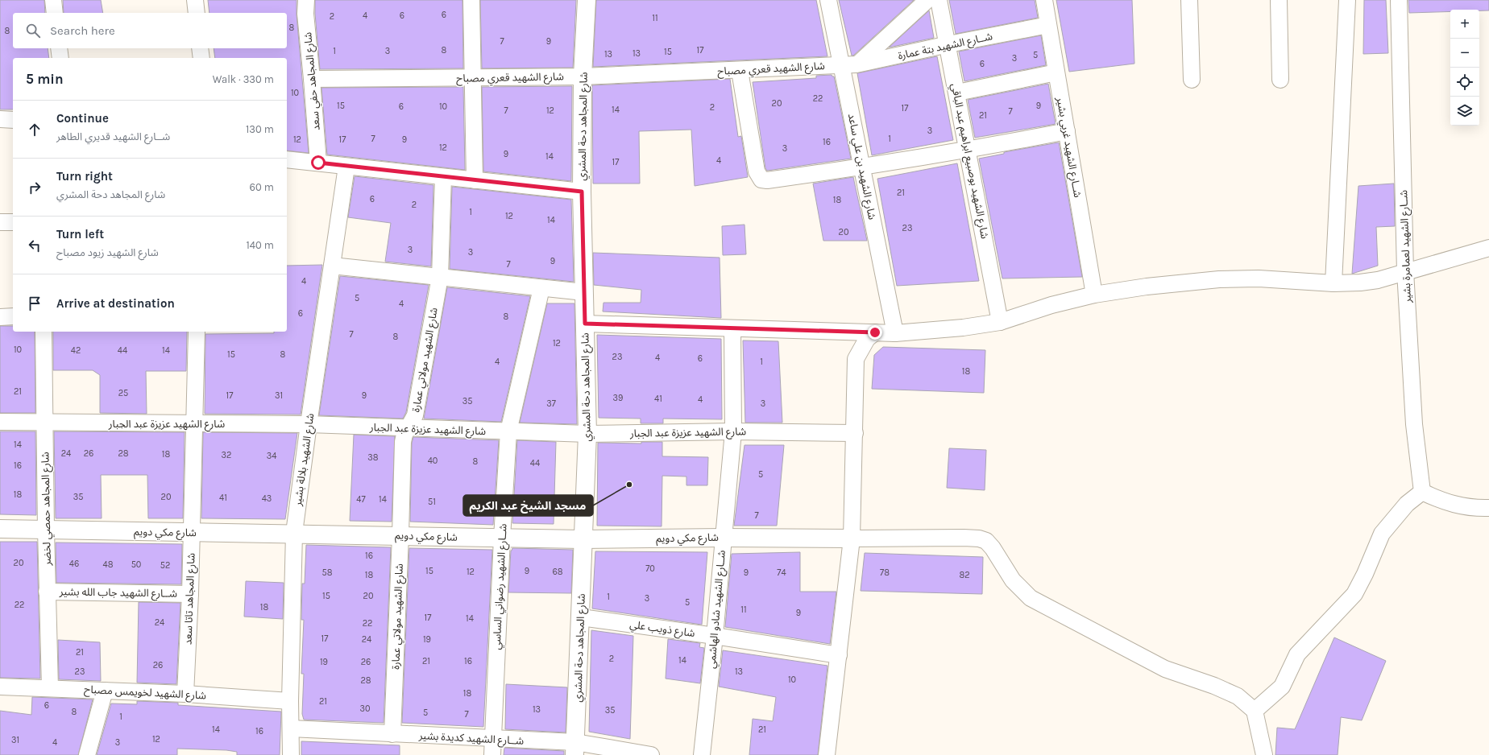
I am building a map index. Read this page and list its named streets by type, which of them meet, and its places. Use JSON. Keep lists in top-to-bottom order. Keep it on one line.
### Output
{"streets":{"street":["شــارع الشهيد بتة عمارة","شارع الشهيد قعري مصباح","شارع المجاهد حفي سعد","شارع المجاهد دحة المشري","شــارع الشهيد غربي بشير","شارع الشهيد بوصبيع ابراهيم عبد الباقي","شارع الشهيد بن علي ساعد","شــارع الشهيد لعمامرة بشير","شارع الشهيد مولاتي عمارة","شارع الشهيد عزيزة عبد الجبار","شارع الشهيد بلالة بشير","شارع المجاهد حمصي لخضر","شارع مكي دويم","شــارع الشهيد رضواني الساسي","شــارع الشهيد جاب الله بشير","شارع المجاهد تاتا سعد","شــارع الشهيد شادو الهاشمي","شارع ذويب علي","شارع الشهيد لخويمس مصباح","شــارع الشهيد كديدة بشير"]},"crossings":[["شــارع الشهيد بتة عمارة","شارع الشهيد قعري مصباح"],["شــارع الشهيد بتة عمارة","شــارع الشهيد غربي بشير"],["شــارع الشهيد بتة عمارة","شارع الشهيد بوصبيع ابراهيم عبد الباقي"],["شــارع الشهيد بتة عمارة","شارع الشهيد بن علي ساعد"],["شارع الشهيد قعري مصباح","شارع المجاهد حفي سعد"],["شارع الشهيد قعري مصباح","شارع المجاهد دحة المشري"],["شارع الشهيد قعري مصباح","شارع الشهيد بن علي ساعد"],["شارع المجاهد دحة المشري","شارع الشهيد عزيزة عبد الجبار"],["شارع المجاهد دحة المشري","شارع مكي دويم"],["شارع المجاهد دحة المشري","شارع ذويب علي"],["شارع المجاهد دحة المشري","شــارع الشهيد كديدة بشير"],["شارع الشهيد مولاتي عمارة","شارع الشهيد عزيزة عبد الجبار"],["شارع الشهيد مولاتي عمارة","شارع مكي دويم"],["شارع الشهيد مولاتي عمارة","شــارع الشهيد كديدة بشير"],["شارع الشهيد عزيزة عبد الجبار","شارع الشهيد بلالة بشير"],["شارع الشهيد عزيزة عبد الجبار","شارع المجاهد حمصي لخضر"],["شارع الشهيد عزيزة عبد الجبار","شــارع الشهيد رضواني الساسي"],["شارع الشهيد عزيزة عبد الجبار","شارع المجاهد تاتا سعد"],["شارع الشهيد عزيزة عبد الجبار","شــارع الشهيد شادو الهاشمي"],["شارع الشهيد بلالة بشير","شارع مكي دويم"],["شارع الشهيد بلالة بشير","شارع الشهيد لخويمس مصباح"],["شارع الشهيد بلالة بشير","شــارع الشهيد كديدة بشير"],["شارع المجاهد حمصي لخضر","شارع مكي دويم"],["شارع المجاهد حمصي لخضر","شــارع الشهيد جاب الله بشير"],["شارع المجاهد حمصي لخضر","شارع الشهيد لخويمس مصباح"],["شارع مكي دويم","شــارع الشهيد رضواني الساسي"],["شارع مكي دويم","شارع المجاهد تاتا سعد"],["شارع مكي دويم","شــارع الشهيد شادو الهاشمي"],["شــارع الشهيد رضواني الساسي","شــارع الشهيد كديدة بشير"],["شــارع الشهيد جاب الله بشير","شارع المجاهد تاتا سعد"],["شارع المجاهد تاتا سعد","شارع الشهيد لخويمس مصباح"],["شــارع الشهيد شادو الهاشمي","شارع ذويب علي"]],"places":["مسجد الشيخ عبد الكريم"],"house_numbers":["6","4","6","2","11","8","8","7","9","8","17","1","3","15","13","13","5","3","6","10","22","20","15","9","6","10","2","17","14","7","12","7","21","3","7","1","12","17","9","16","12","3","9","14","4","17","21","6","18","2","1","12","14","23","20","3","3","9","7","4","5","4","6","8","7","8","12","10","42","44","14","15","8","23","4","6","4","1","18","21","25","17","31","9","39","41","4","35","37","3","14","24","26","28","18","32","34","38","40","8","44","16","5","18","35","20","41","43","47","14","51","7","16","20","46","48","50","52","70","15","9","12","68","58","9","74","78","18","82","15","20","1","3","5","22","18","11","9","17","14","24","22","17","24","19","21","2","14","21","16","19","26","26","23","13","10","28","18","21","6","30","13","35","8","5","7","1","14","21","16","12","31","4","3"],"page":{"map_buttons":["+","−"],"search":"Search here","heading":["5 min","Walk · 330 m"],"list":[["Continue","شــارع الشهيد قديري الطاهر","130 m"],["Turn right","شارع المجاهد دحة المشري","60 m"],["Turn left","شارع الشهيد زيود مصباح","140 m"],"Arrive at destination"]}}
